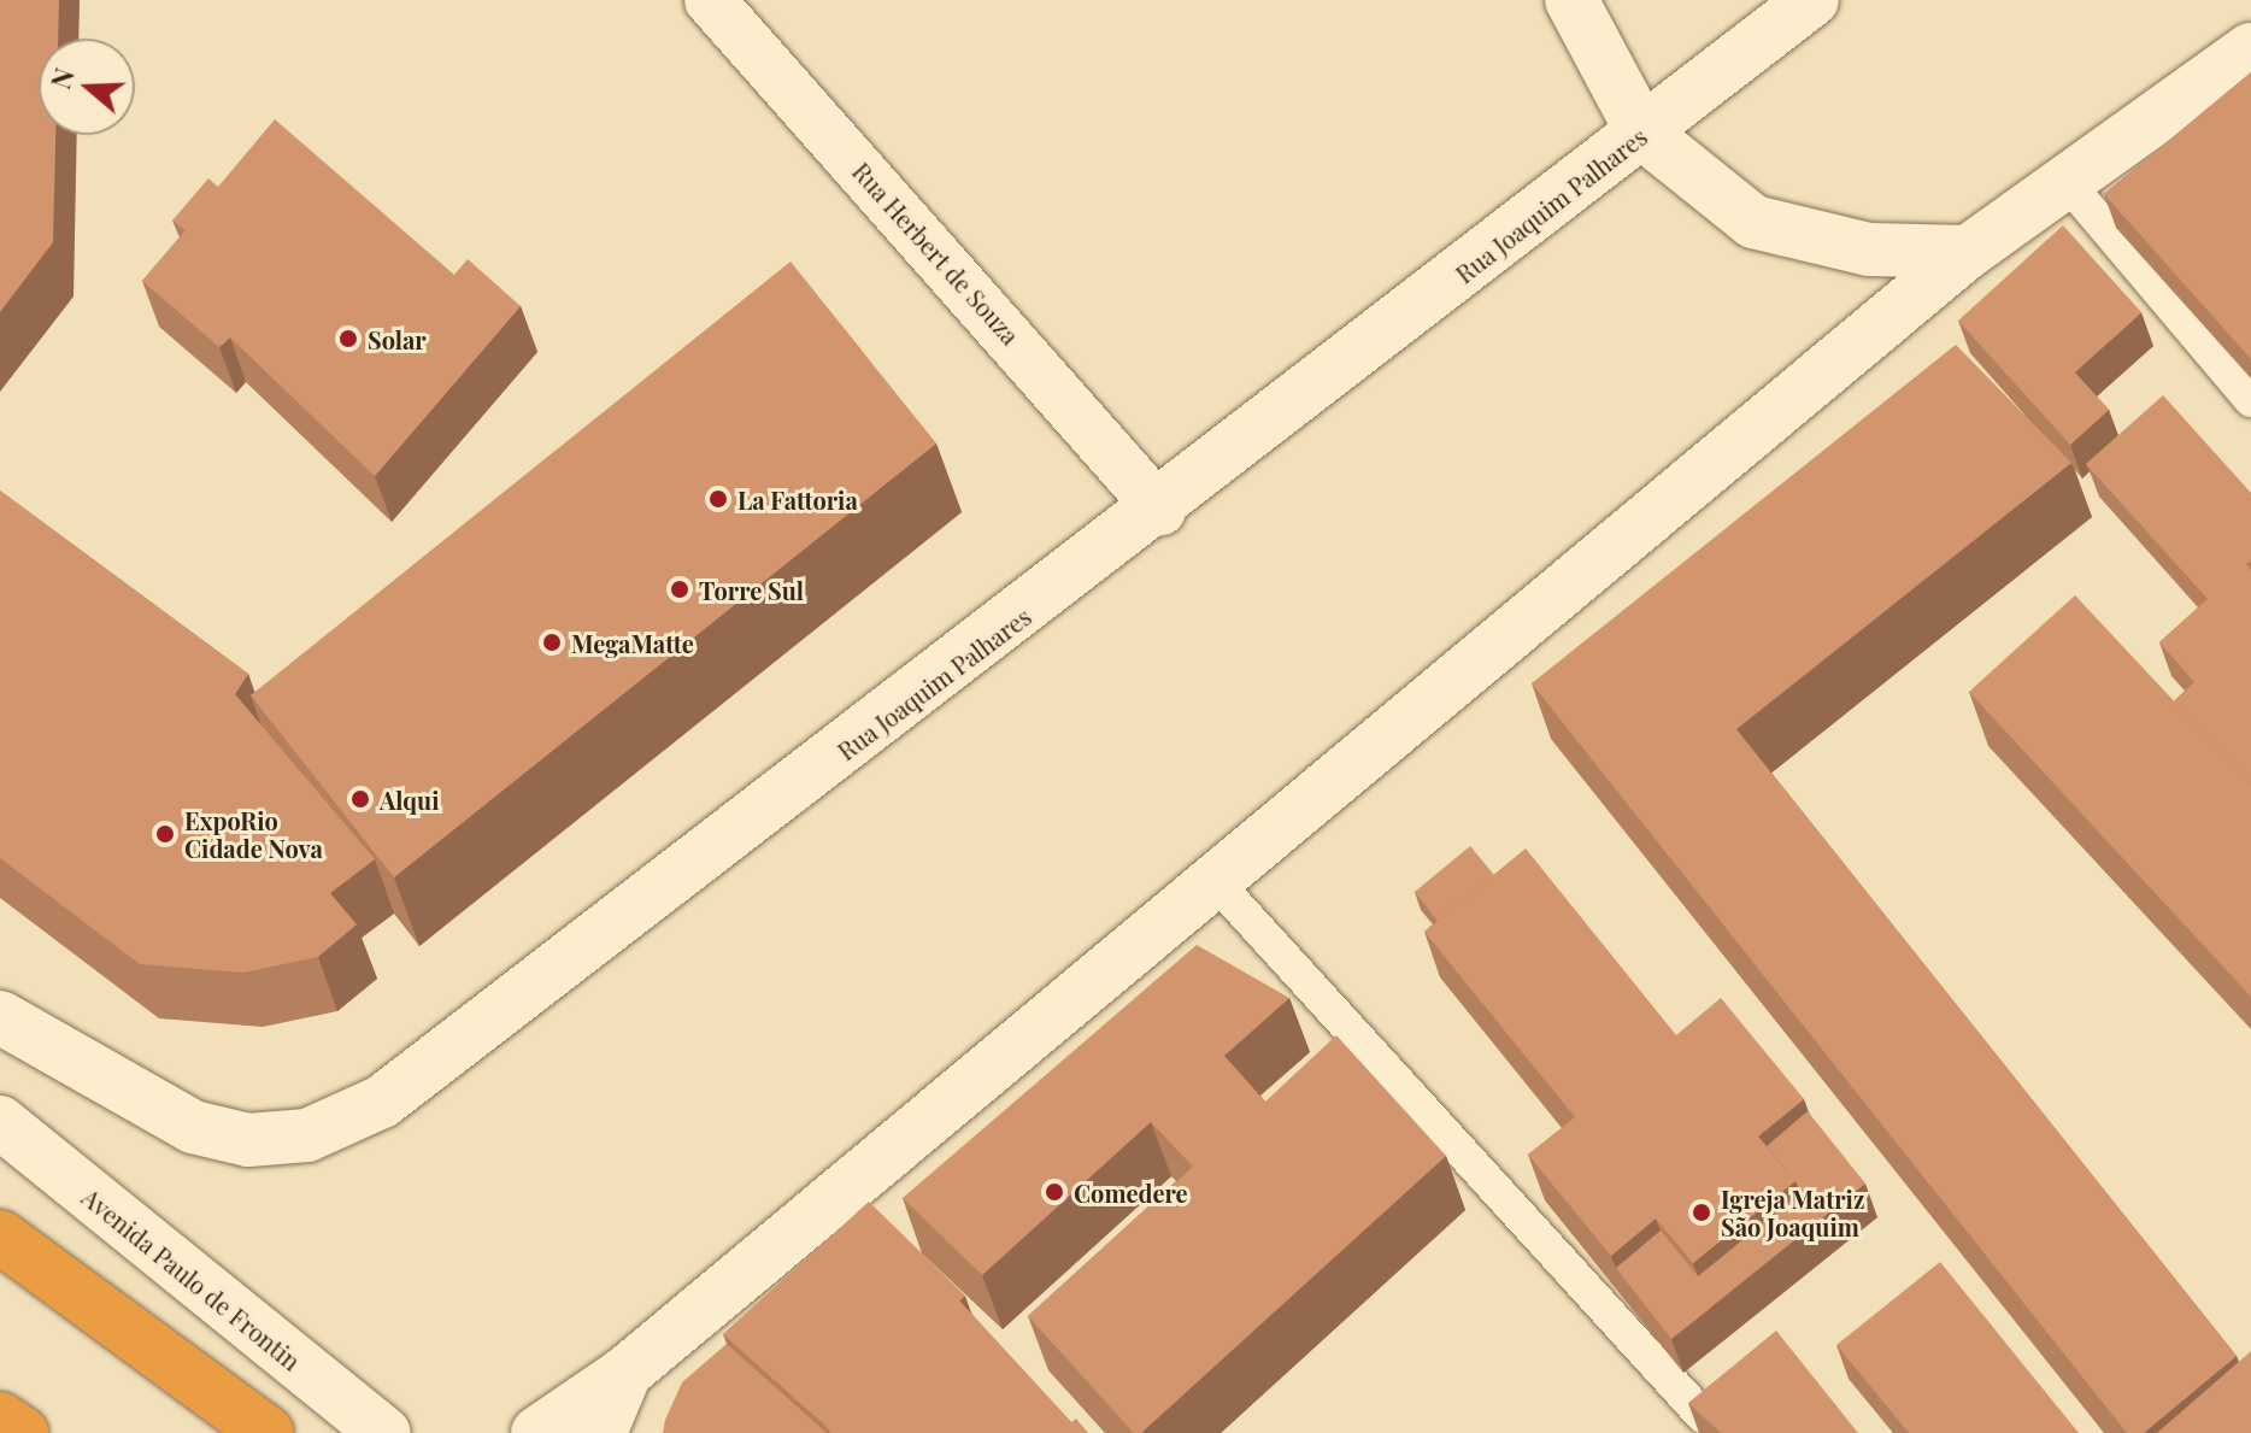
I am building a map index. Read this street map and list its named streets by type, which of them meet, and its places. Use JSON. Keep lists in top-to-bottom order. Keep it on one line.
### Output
{"streets":{"street":["Rua Joaquim Palhares","Rua Herbert de Souza","Avenida Paulo de Frontin"]},"crossings":[["Rua Joaquim Palhares","Rua Herbert de Souza"]],"places":["Solar","La Fattoria","Torre Sul","MegaMatte","Alqui","ExpoRio Cidade Nova","Comedere","Igreja Matriz São Joaquim"],"north":"left"}
